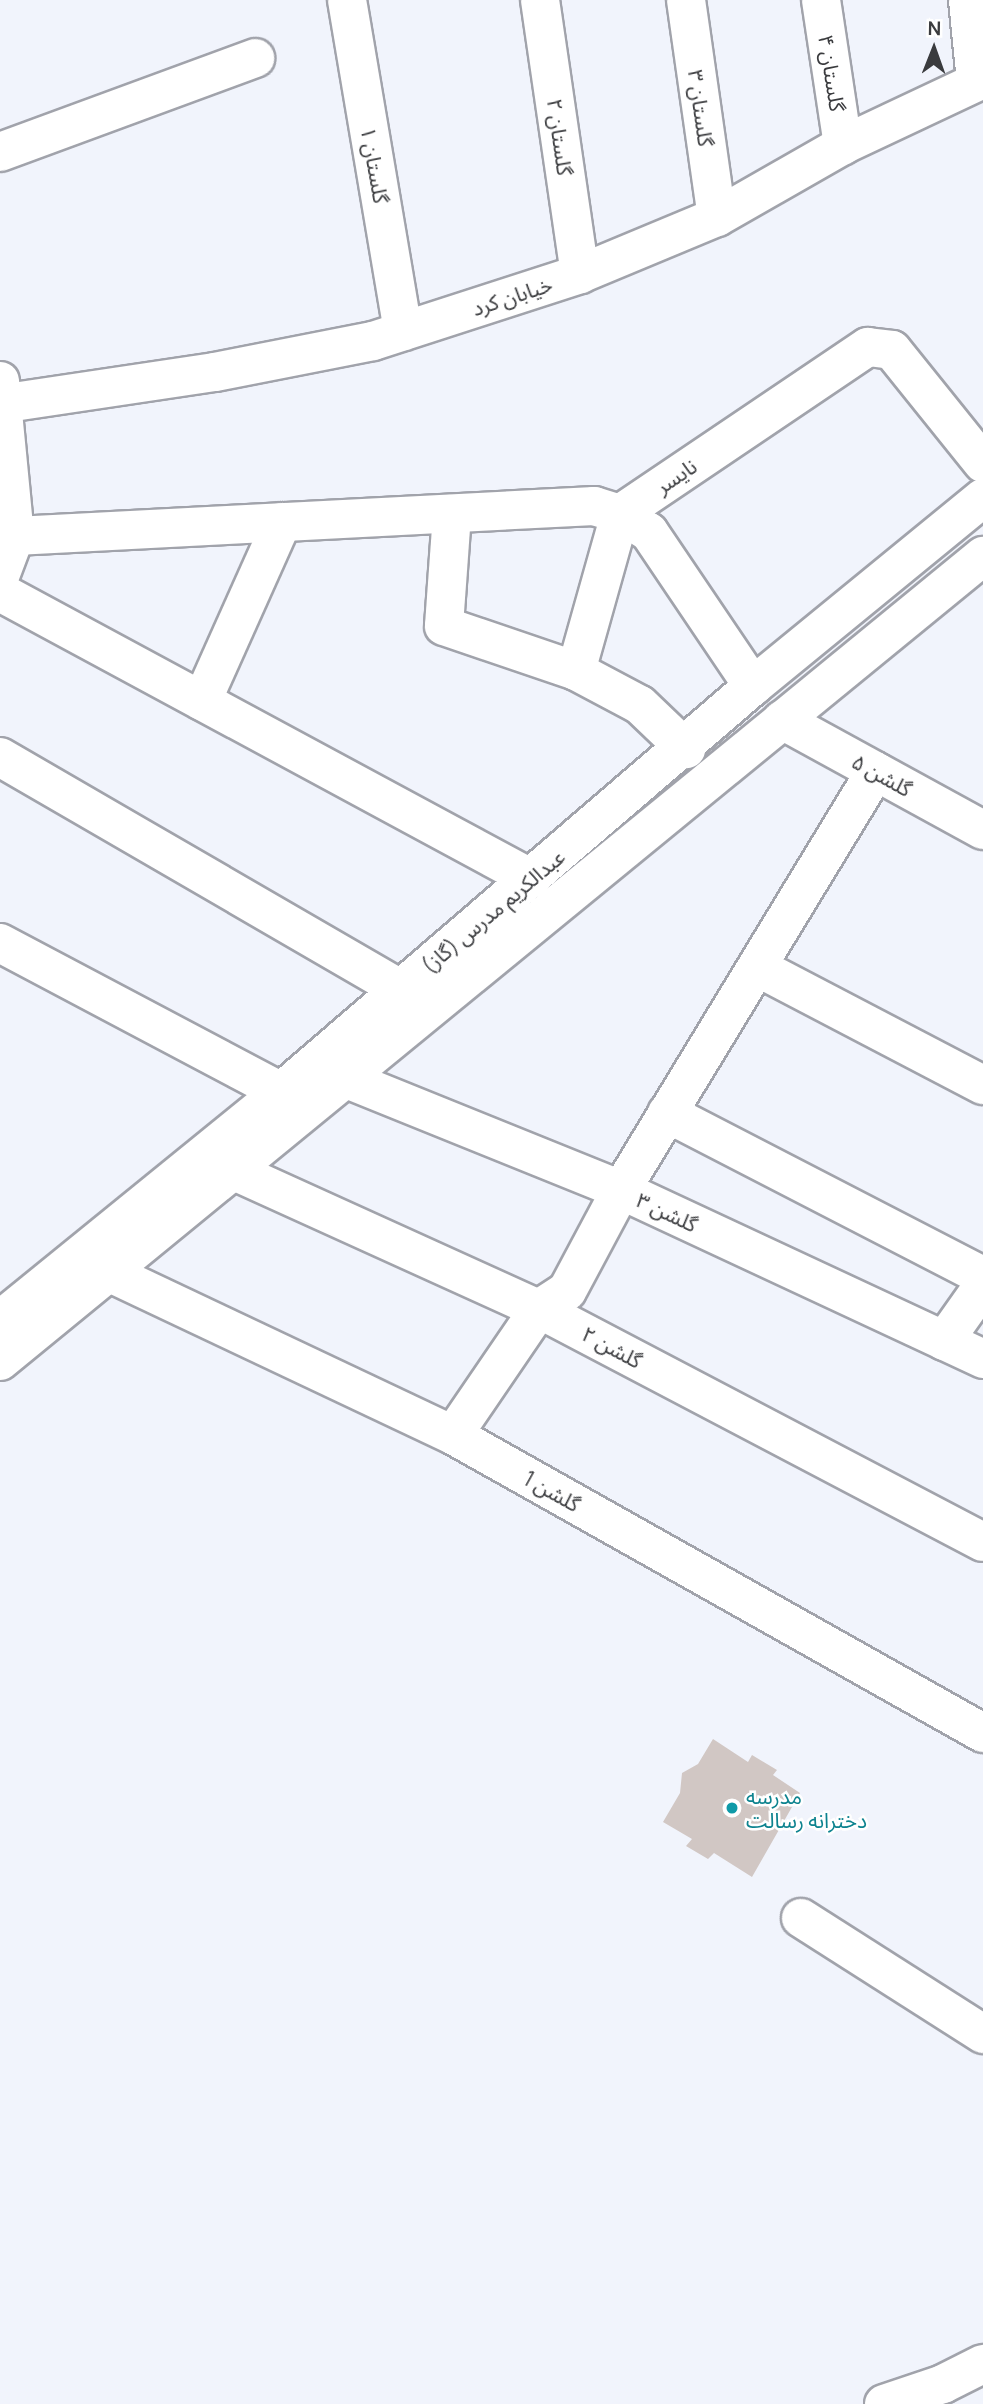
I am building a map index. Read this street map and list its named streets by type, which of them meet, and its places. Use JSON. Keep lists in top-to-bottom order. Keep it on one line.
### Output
{"streets":{"street":["گلستان ۴","گلستان ۳","گلستان ۲","گلستان ۱","خیابان کرد","نایسر","گلشن ۵","عبدالکریم مدرس (گاز)","گلشن ۳","گلشن ۲","گلشن 1"]},"crossings":[["گلستان ۴","خیابان کرد"],["گلستان ۳","خیابان کرد"],["گلستان ۲","خیابان کرد"],["گلستان ۱","خیابان کرد"],["گلشن ۵","عبدالکریم مدرس (گاز)"],["عبدالکریم مدرس (گاز)","گلشن ۳"],["عبدالکریم مدرس (گاز)","گلشن ۲"],["عبدالکریم مدرس (گاز)","گلشن 1"]],"places":["مدرسه دخترانه رسالت"],"north":"top"}
